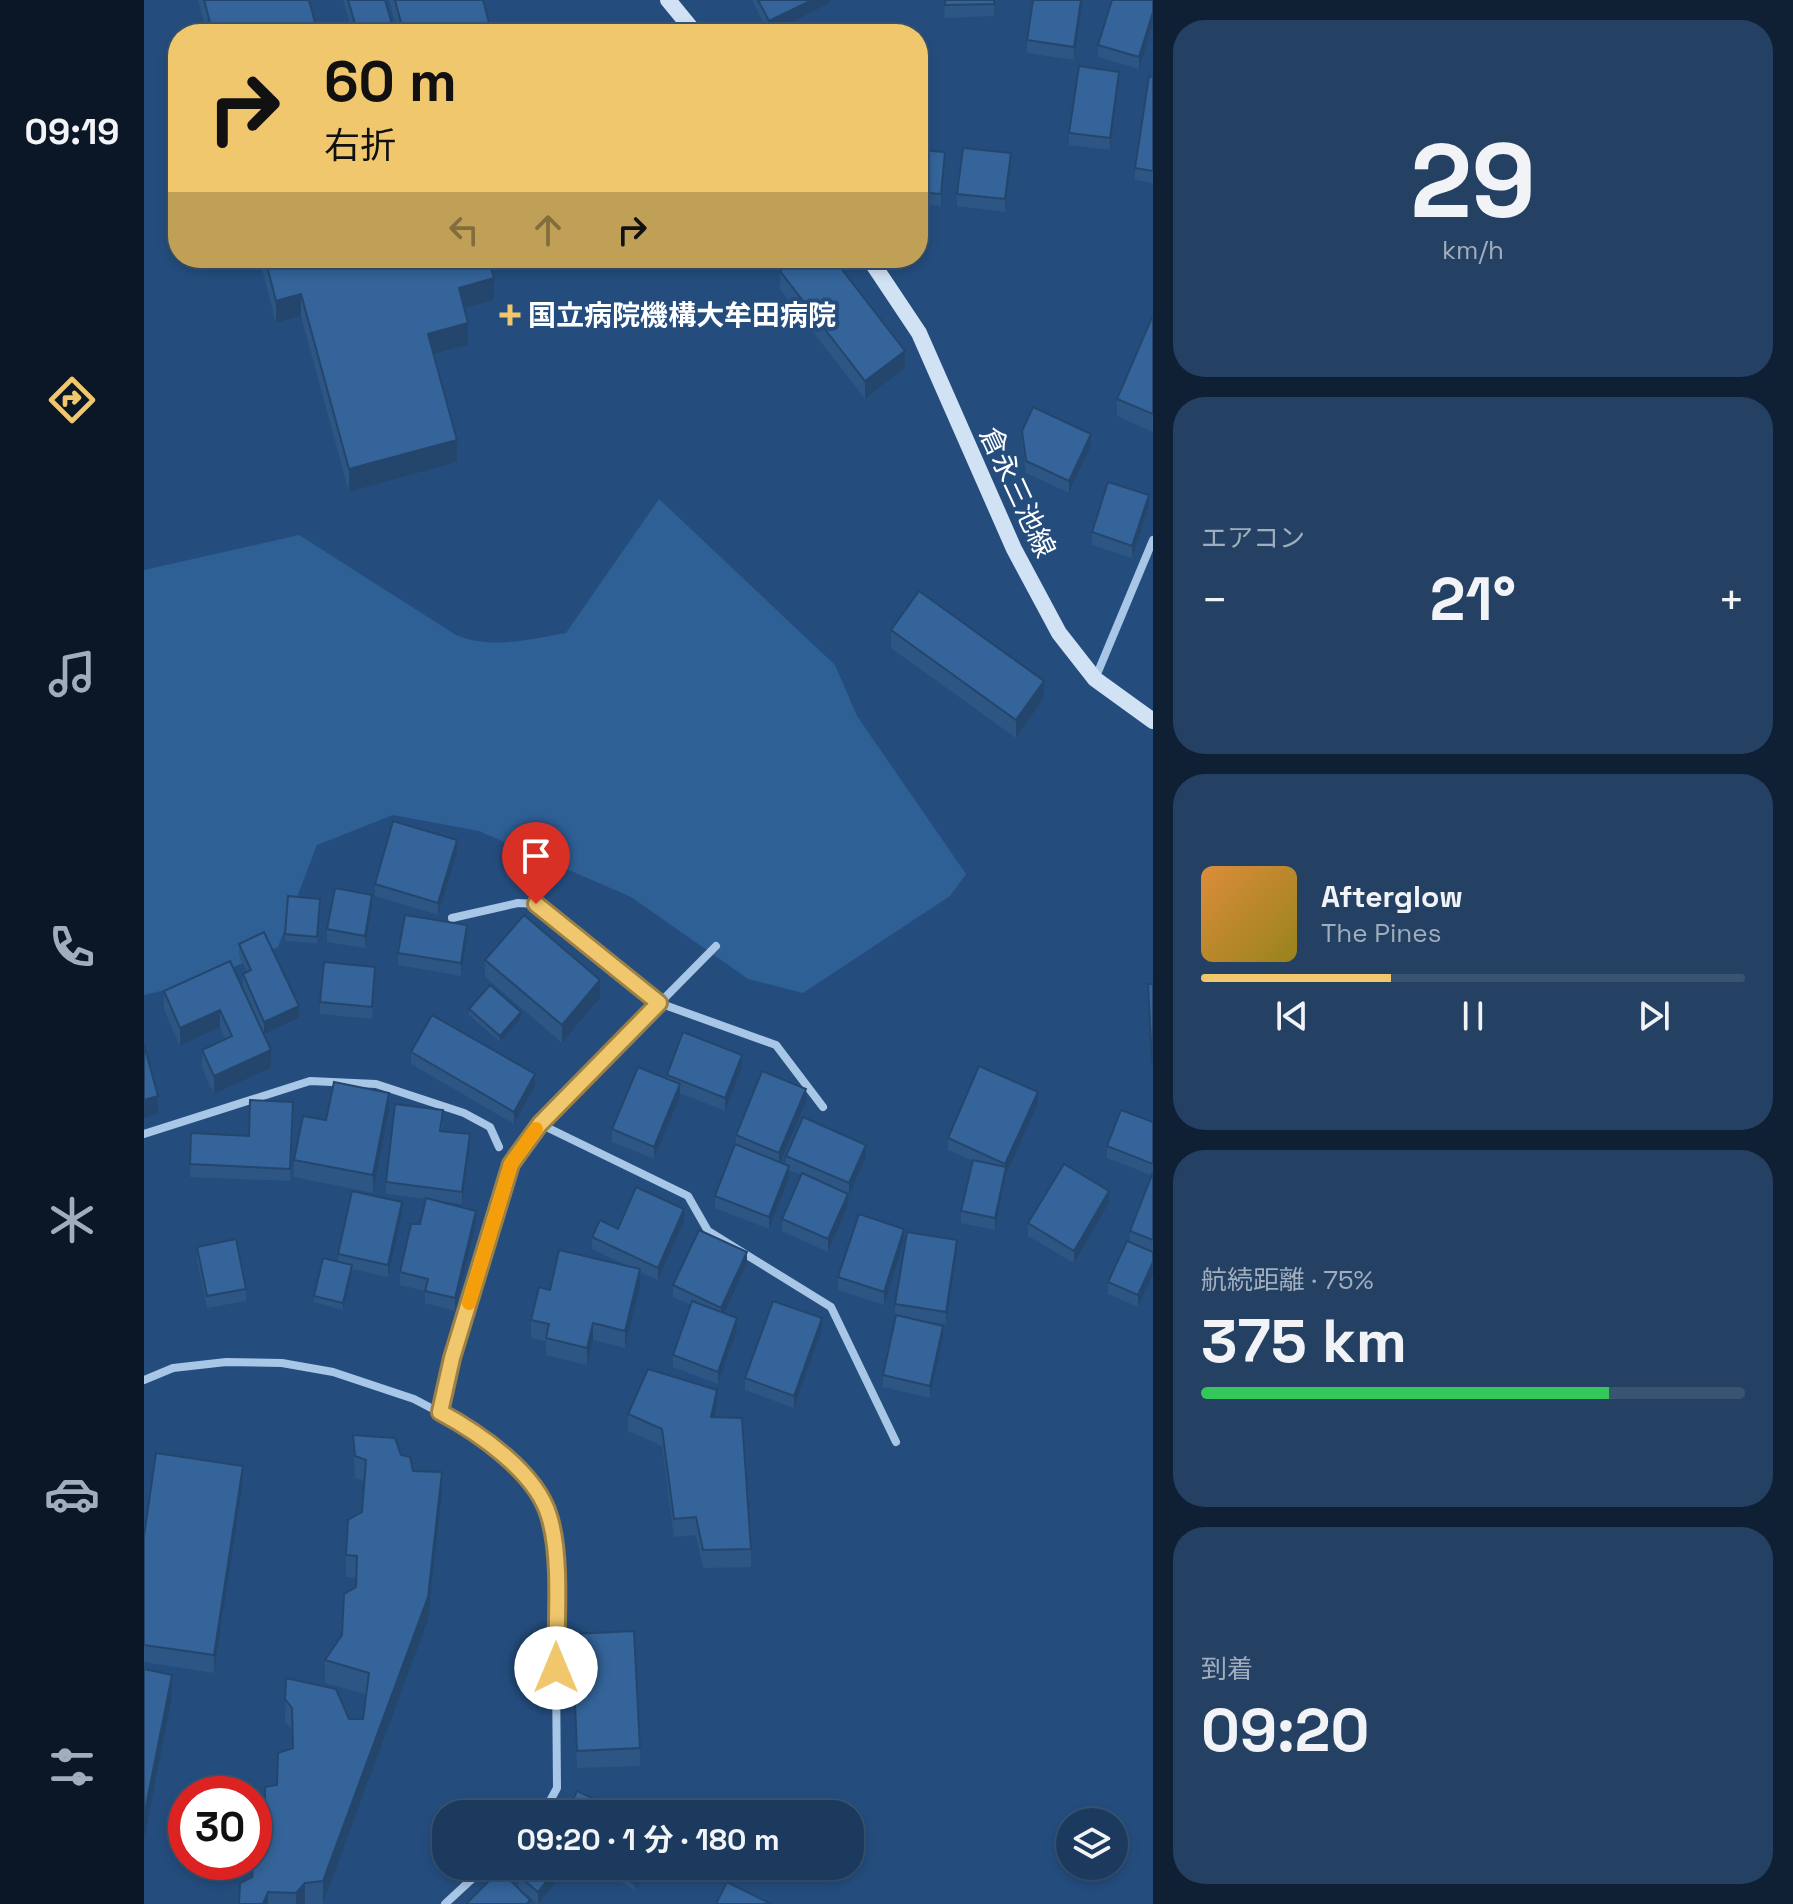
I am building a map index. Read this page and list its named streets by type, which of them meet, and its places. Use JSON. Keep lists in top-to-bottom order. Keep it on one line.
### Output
{"streets":{"main road":["倉永三池線"]},"places":{"health":["国立病院機構大牟田病院"]},"page":{"tabs":"09:19","tile":[["29","km/h"],"エアコン",["航続距離 · 75%","375 km"],["到着","09:20"]],"turn":["60 m","右折"],"heat":["−","21°","+"],"song":["Afterglow","The Pines"],"limit":"30","trip":"09:20 · 1 分 · 180 m"}}
